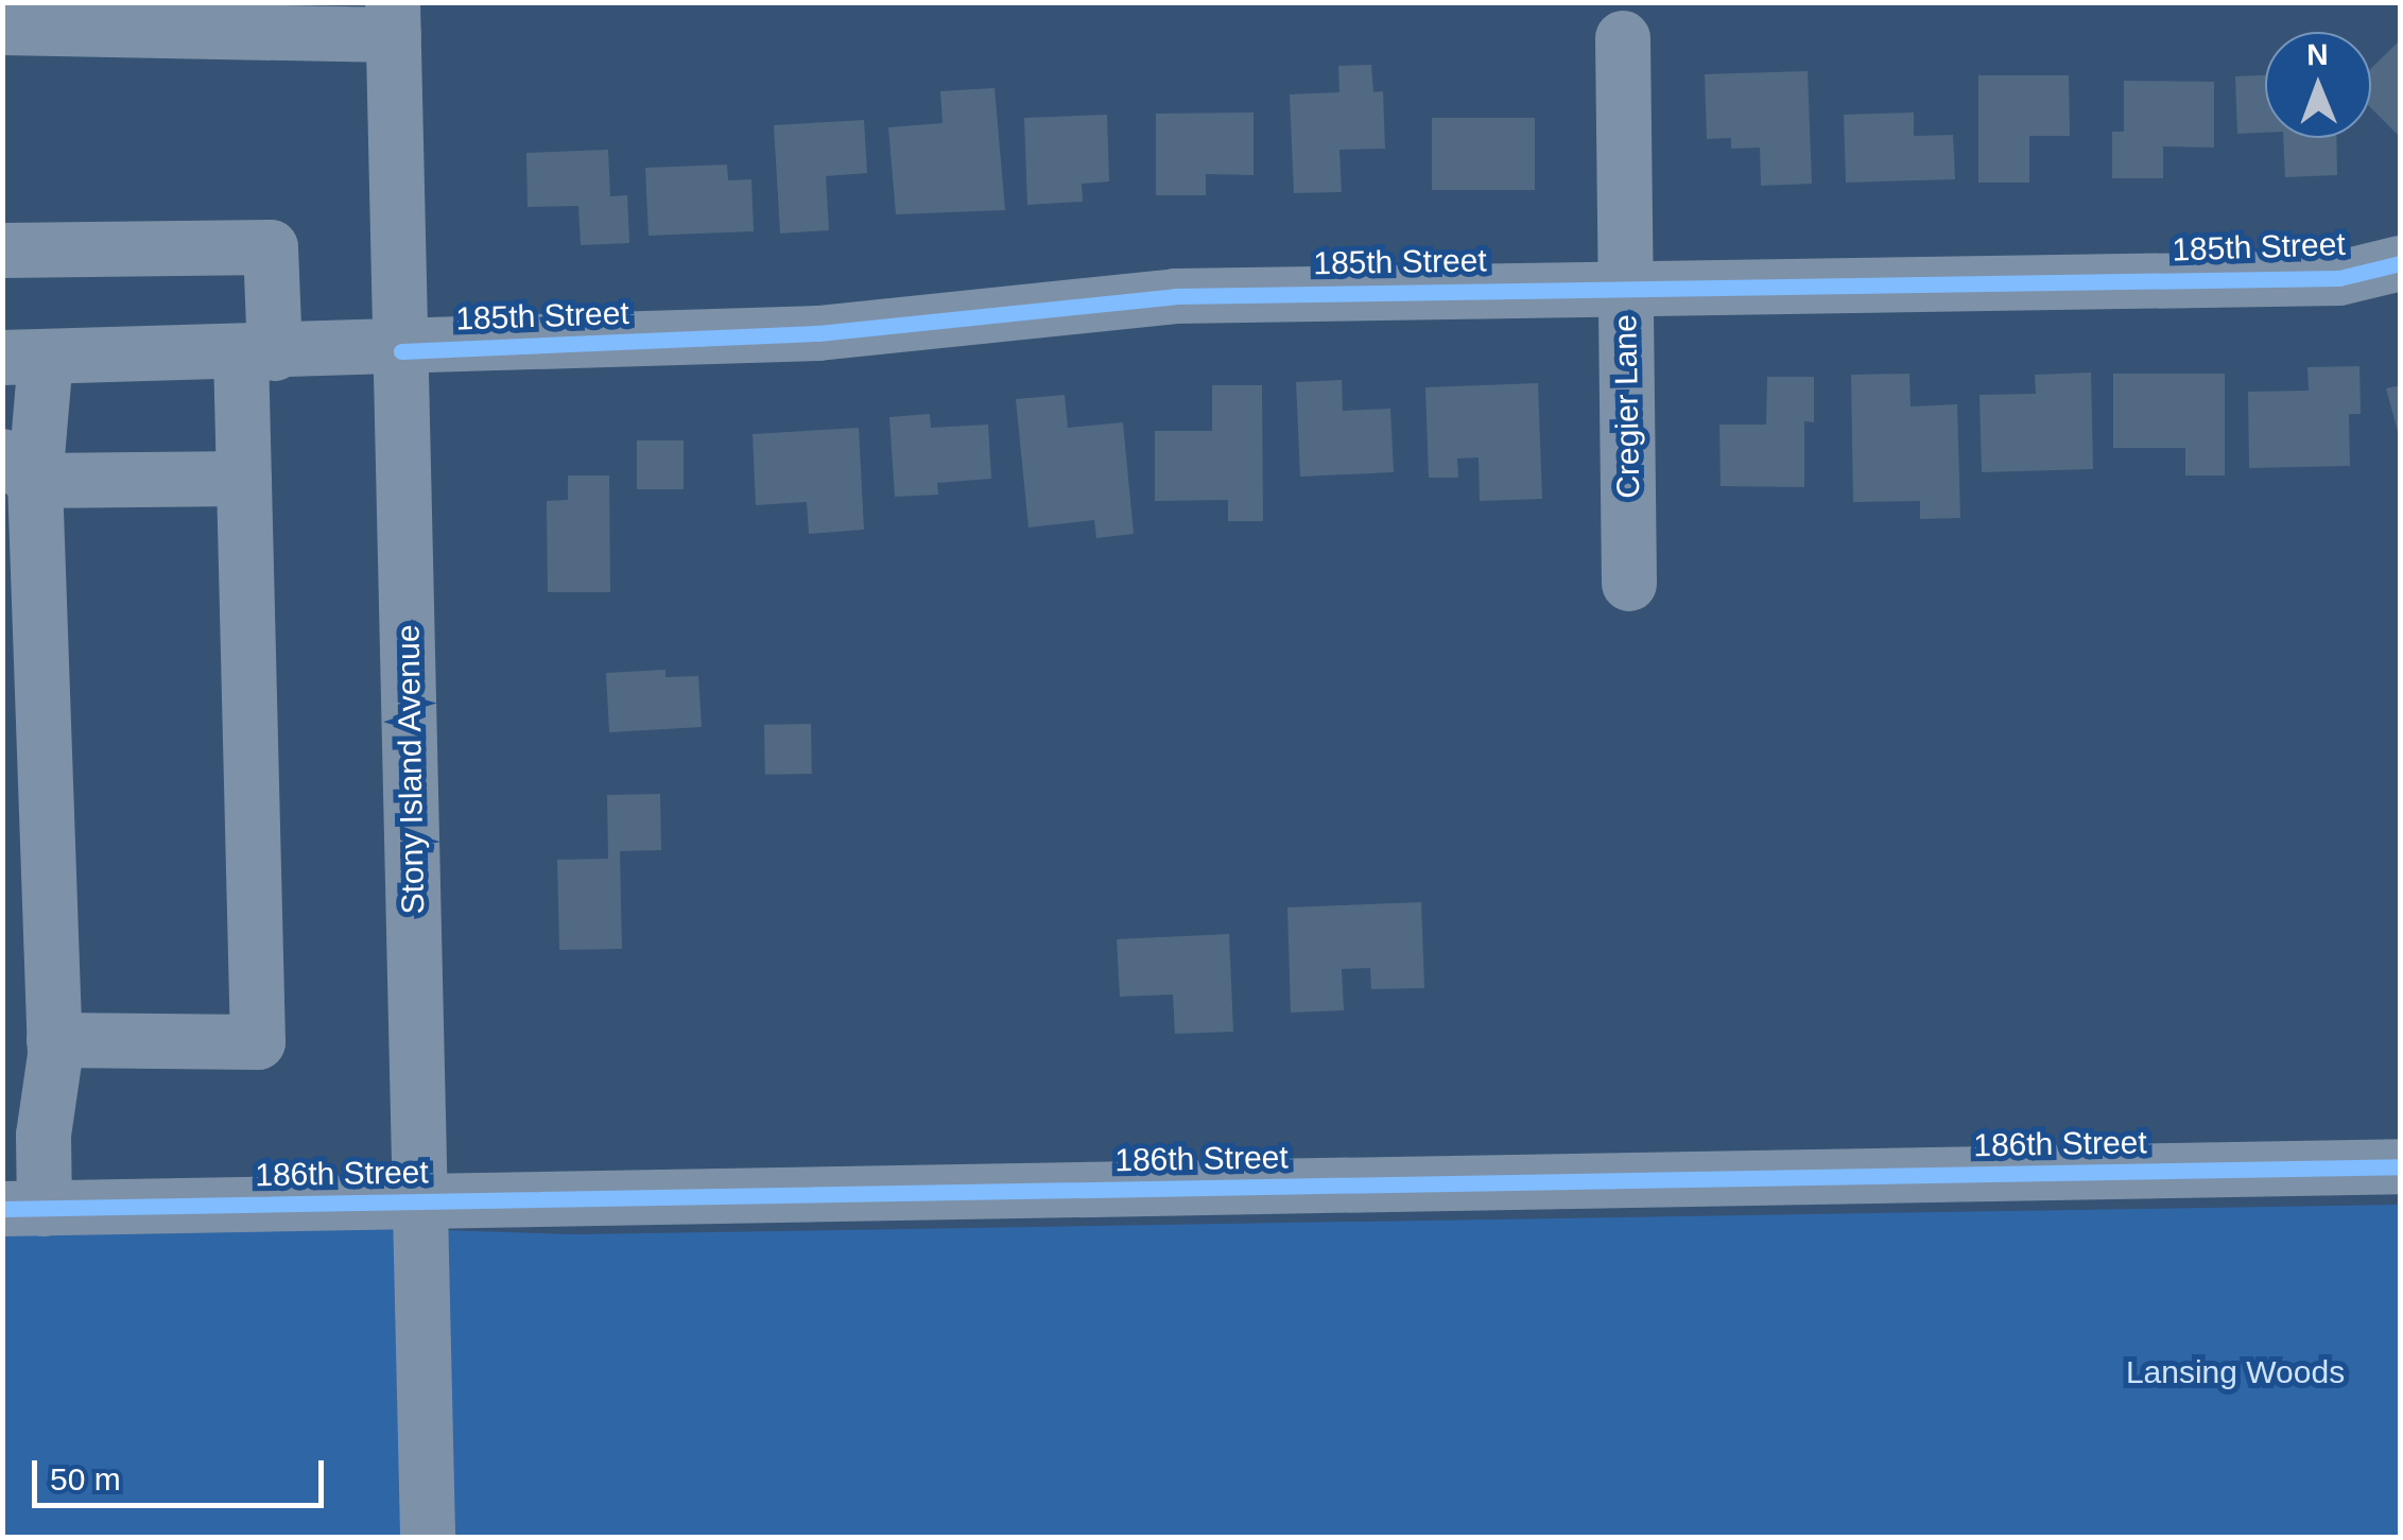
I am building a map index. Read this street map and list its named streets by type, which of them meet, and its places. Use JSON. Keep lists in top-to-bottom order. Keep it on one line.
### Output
{"streets":{"street":["185th Street","Cregier Lane","Stony Island Avenue","186th Street"]},"crossings":[["185th Street","Cregier Lane"],["185th Street","Stony Island Avenue"],["Stony Island Avenue","186th Street"]],"parks":["Lansing Woods"],"scale_bar":"50 m","north":"top"}
